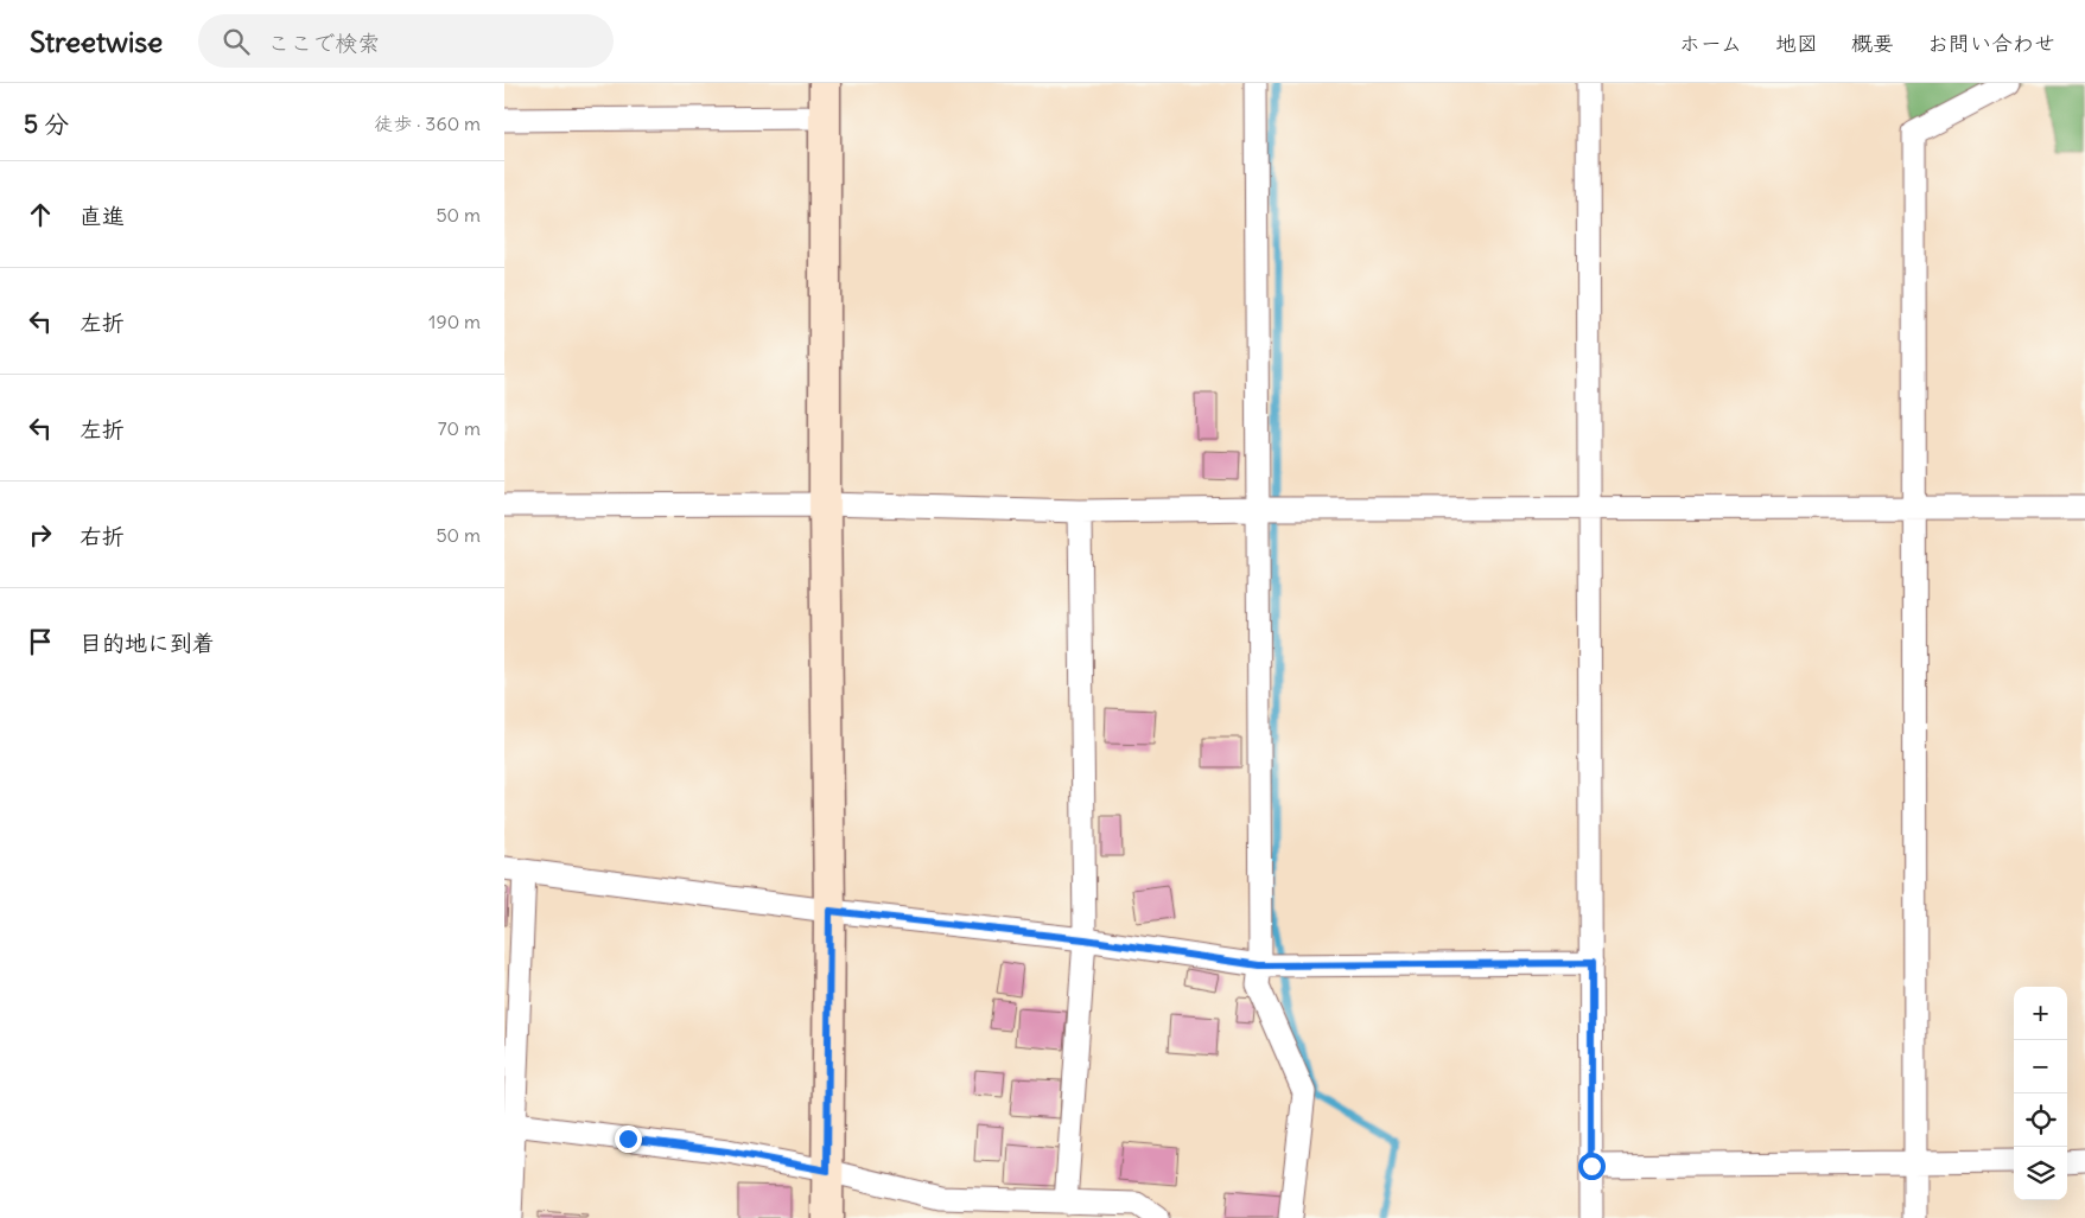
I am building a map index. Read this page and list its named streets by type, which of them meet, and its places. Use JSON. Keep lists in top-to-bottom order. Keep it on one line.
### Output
{"page":{"header":"Streetwise","search":"ここで検索","nav":["ホーム","地図","概要","お問い合わせ"],"heading":["5 分","徒歩 · 360 m"],"list":[["直進","50 m"],["左折","190 m"],["左折","70 m"],["右折","50 m"],"目的地に到着"],"map_buttons":["+","−"]}}
